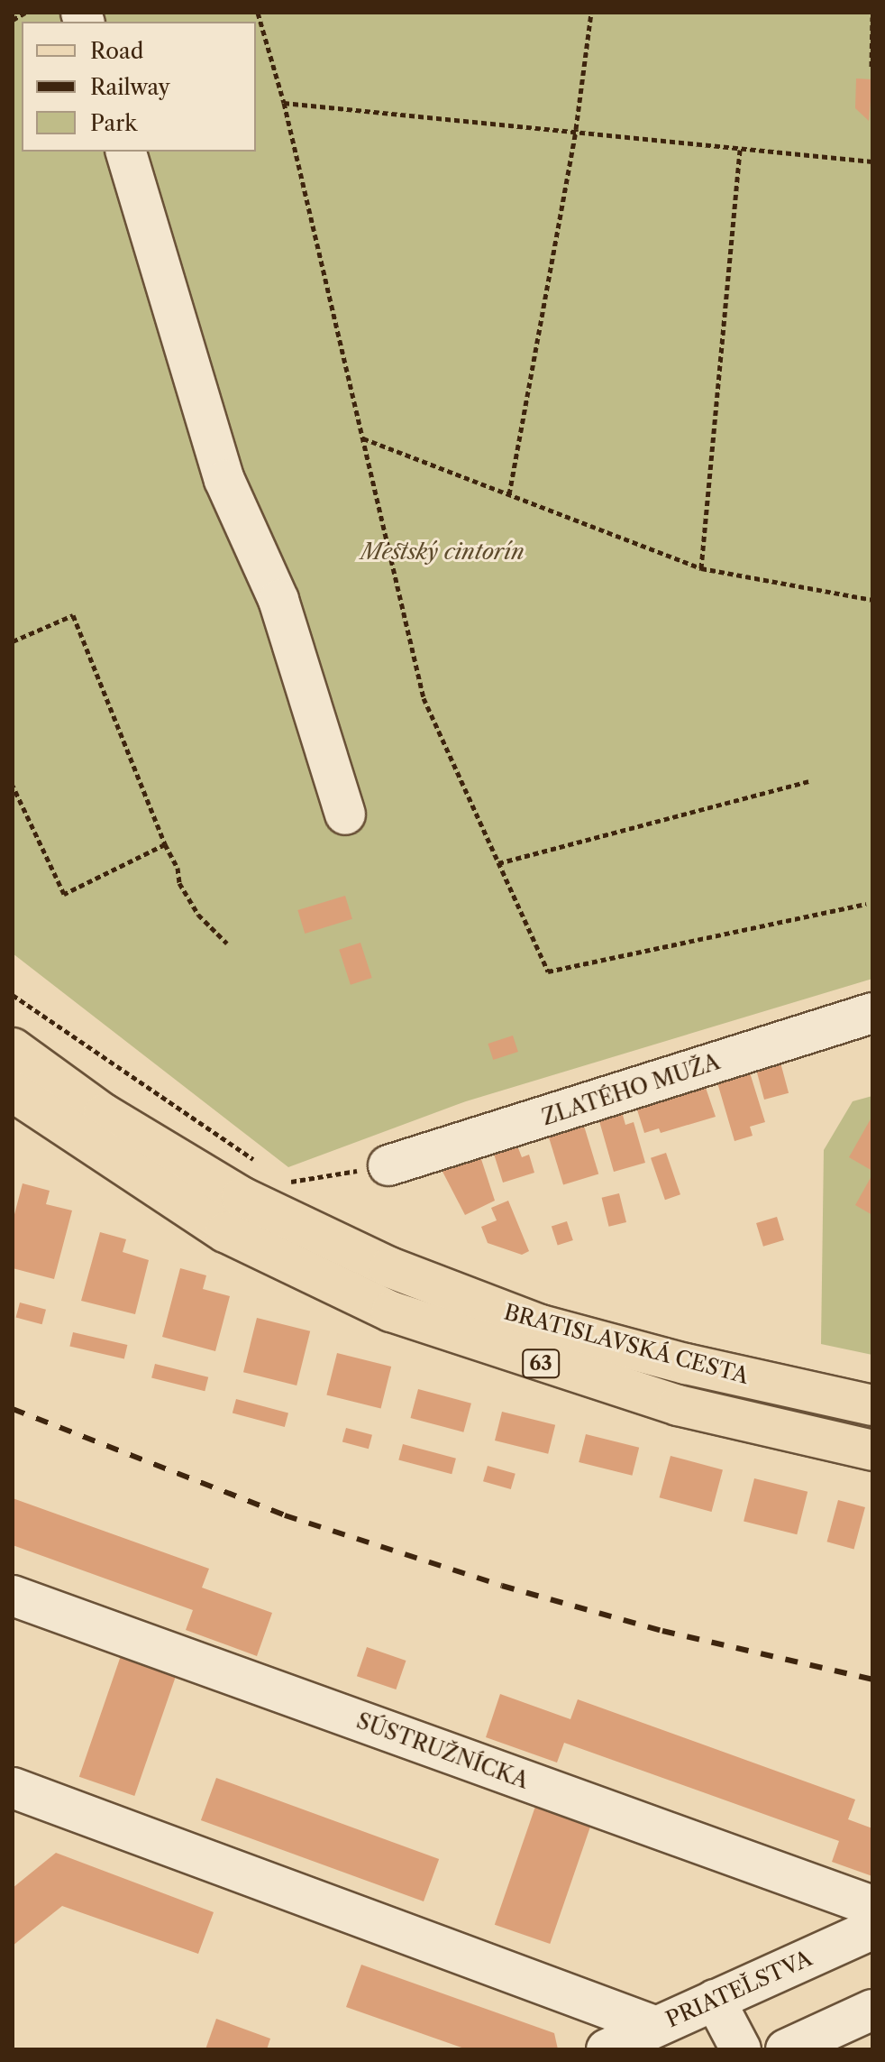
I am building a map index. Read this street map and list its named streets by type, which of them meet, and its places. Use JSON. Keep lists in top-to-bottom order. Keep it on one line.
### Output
{"streets":{"main road":["BRATISLAVSKÁ CESTA","63"],"street":["ZLATÉHO MUŽA","SÚSTRUŽNÍCKA","PRIATEĽSTVA"]},"parks":["Mestský cintorín"],"legend":["Road","Railway","Park"]}
